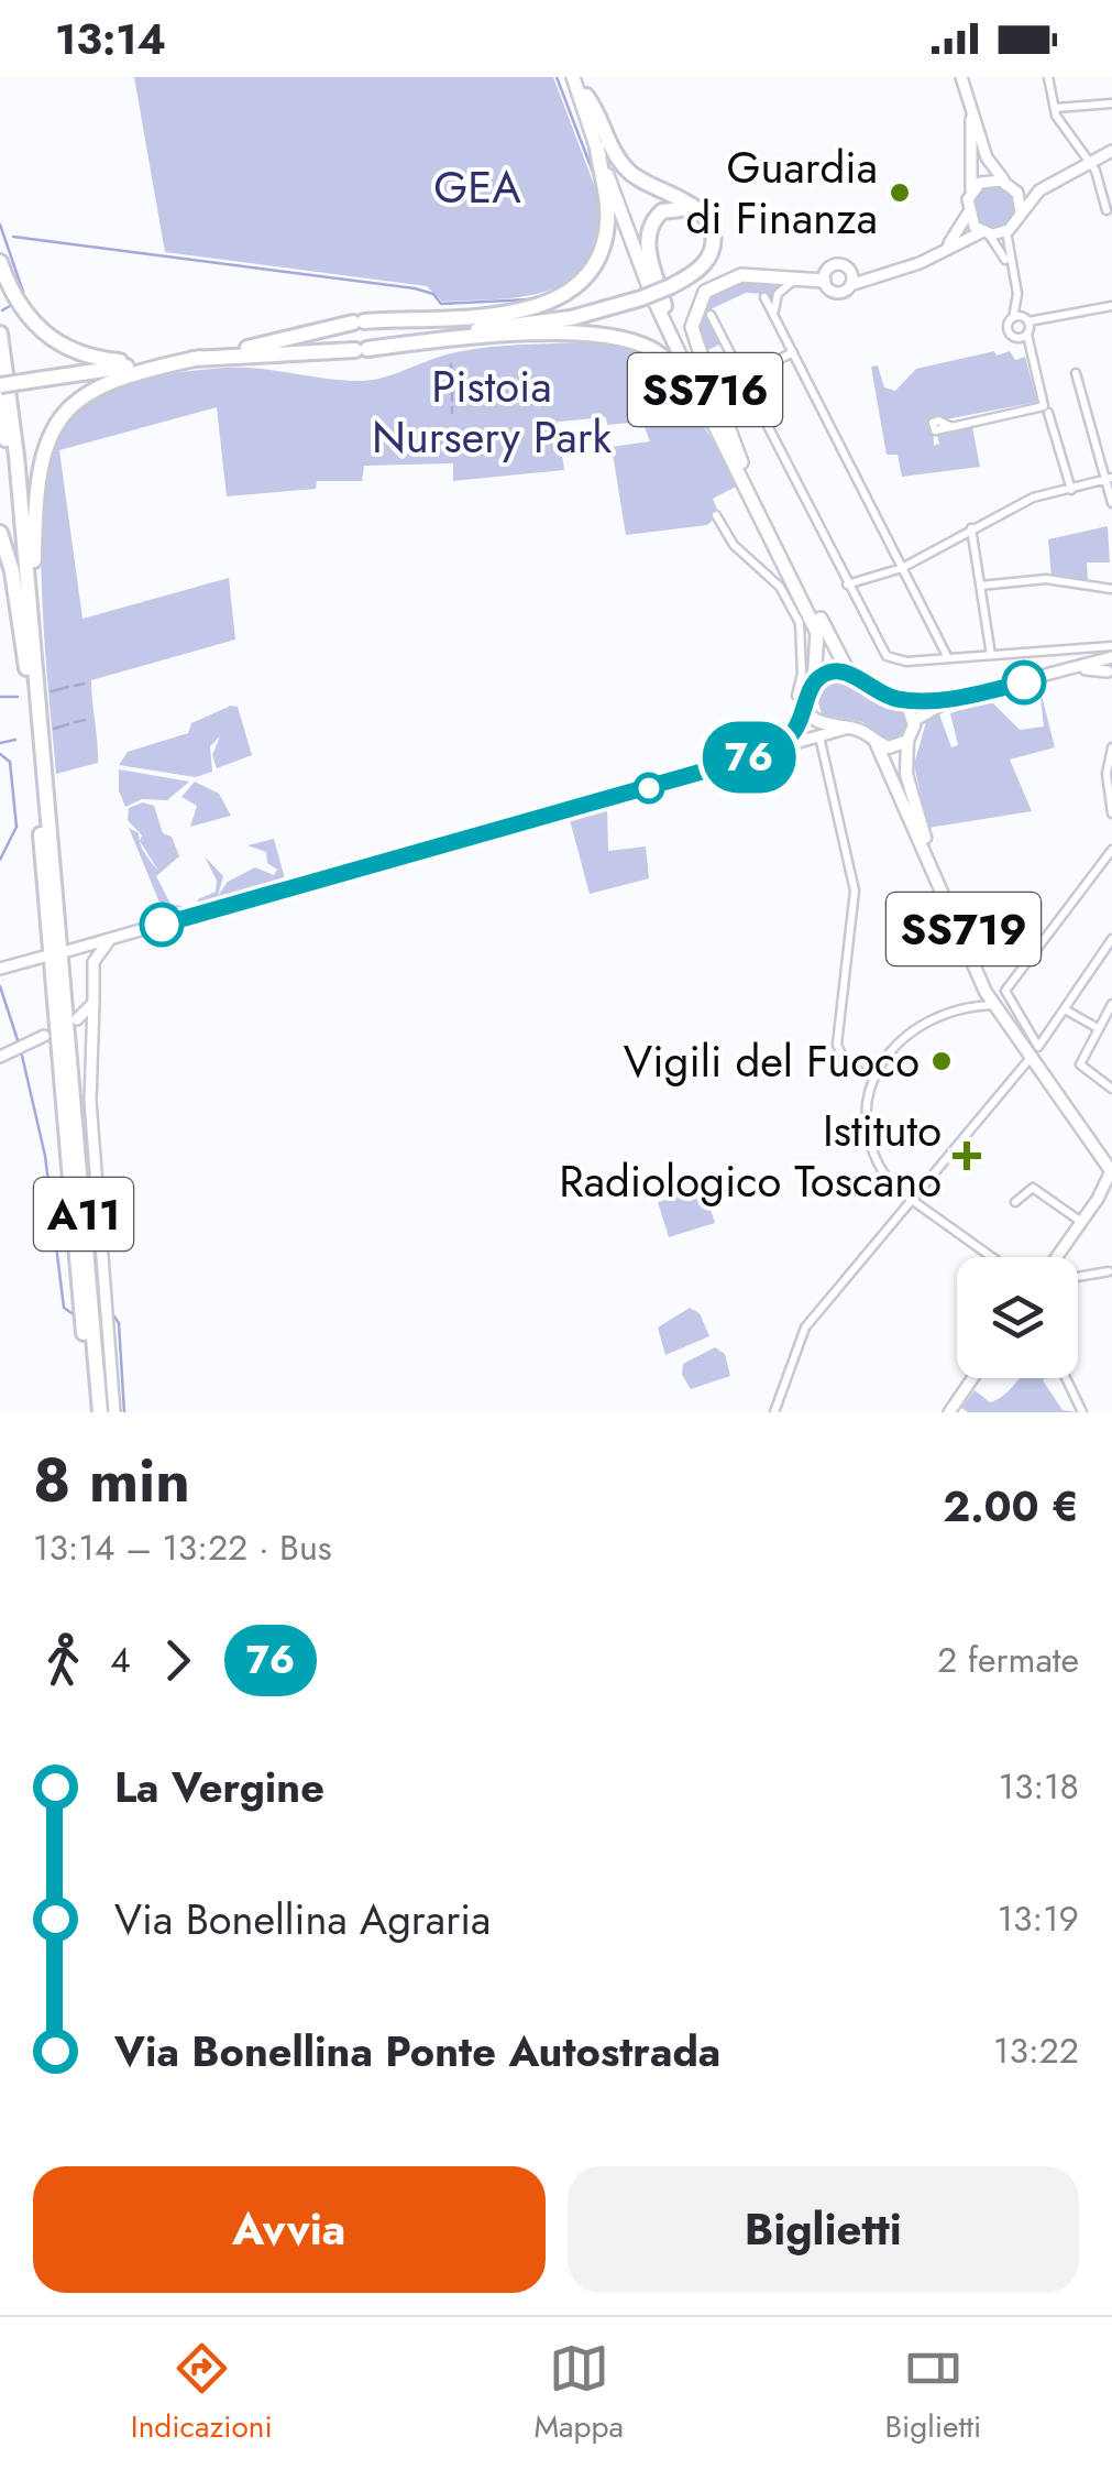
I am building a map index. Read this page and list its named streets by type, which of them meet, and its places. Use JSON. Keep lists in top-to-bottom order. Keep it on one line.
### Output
{"streets":{"highway":["SS716","A11"],"main road":["SS719"]},"parks":["GEA","Pistoia Nursery Park"],"places":{"other":["Guardia di Finanza","Vigili del Fuoco"],"health":["Istituto Radiologico Toscano"]},"lines":["bus line 76"],"page":{"status":"13:14","on_map":"76","heading":["8 min","13:14 – 13:22 · Bus","2.00 €"],"legs":["4","76","2 fermate"],"list":[{"name":"La Vergine","value":"13:18"},{"name":"Via Bonellina Agraria","value":"13:19"},{"name":"Via Bonellina Ponte Autostrada","value":"13:22"}],"buttons":["Avvia","Biglietti"],"tabs":["Indicazioni","Mappa","Biglietti"]}}
